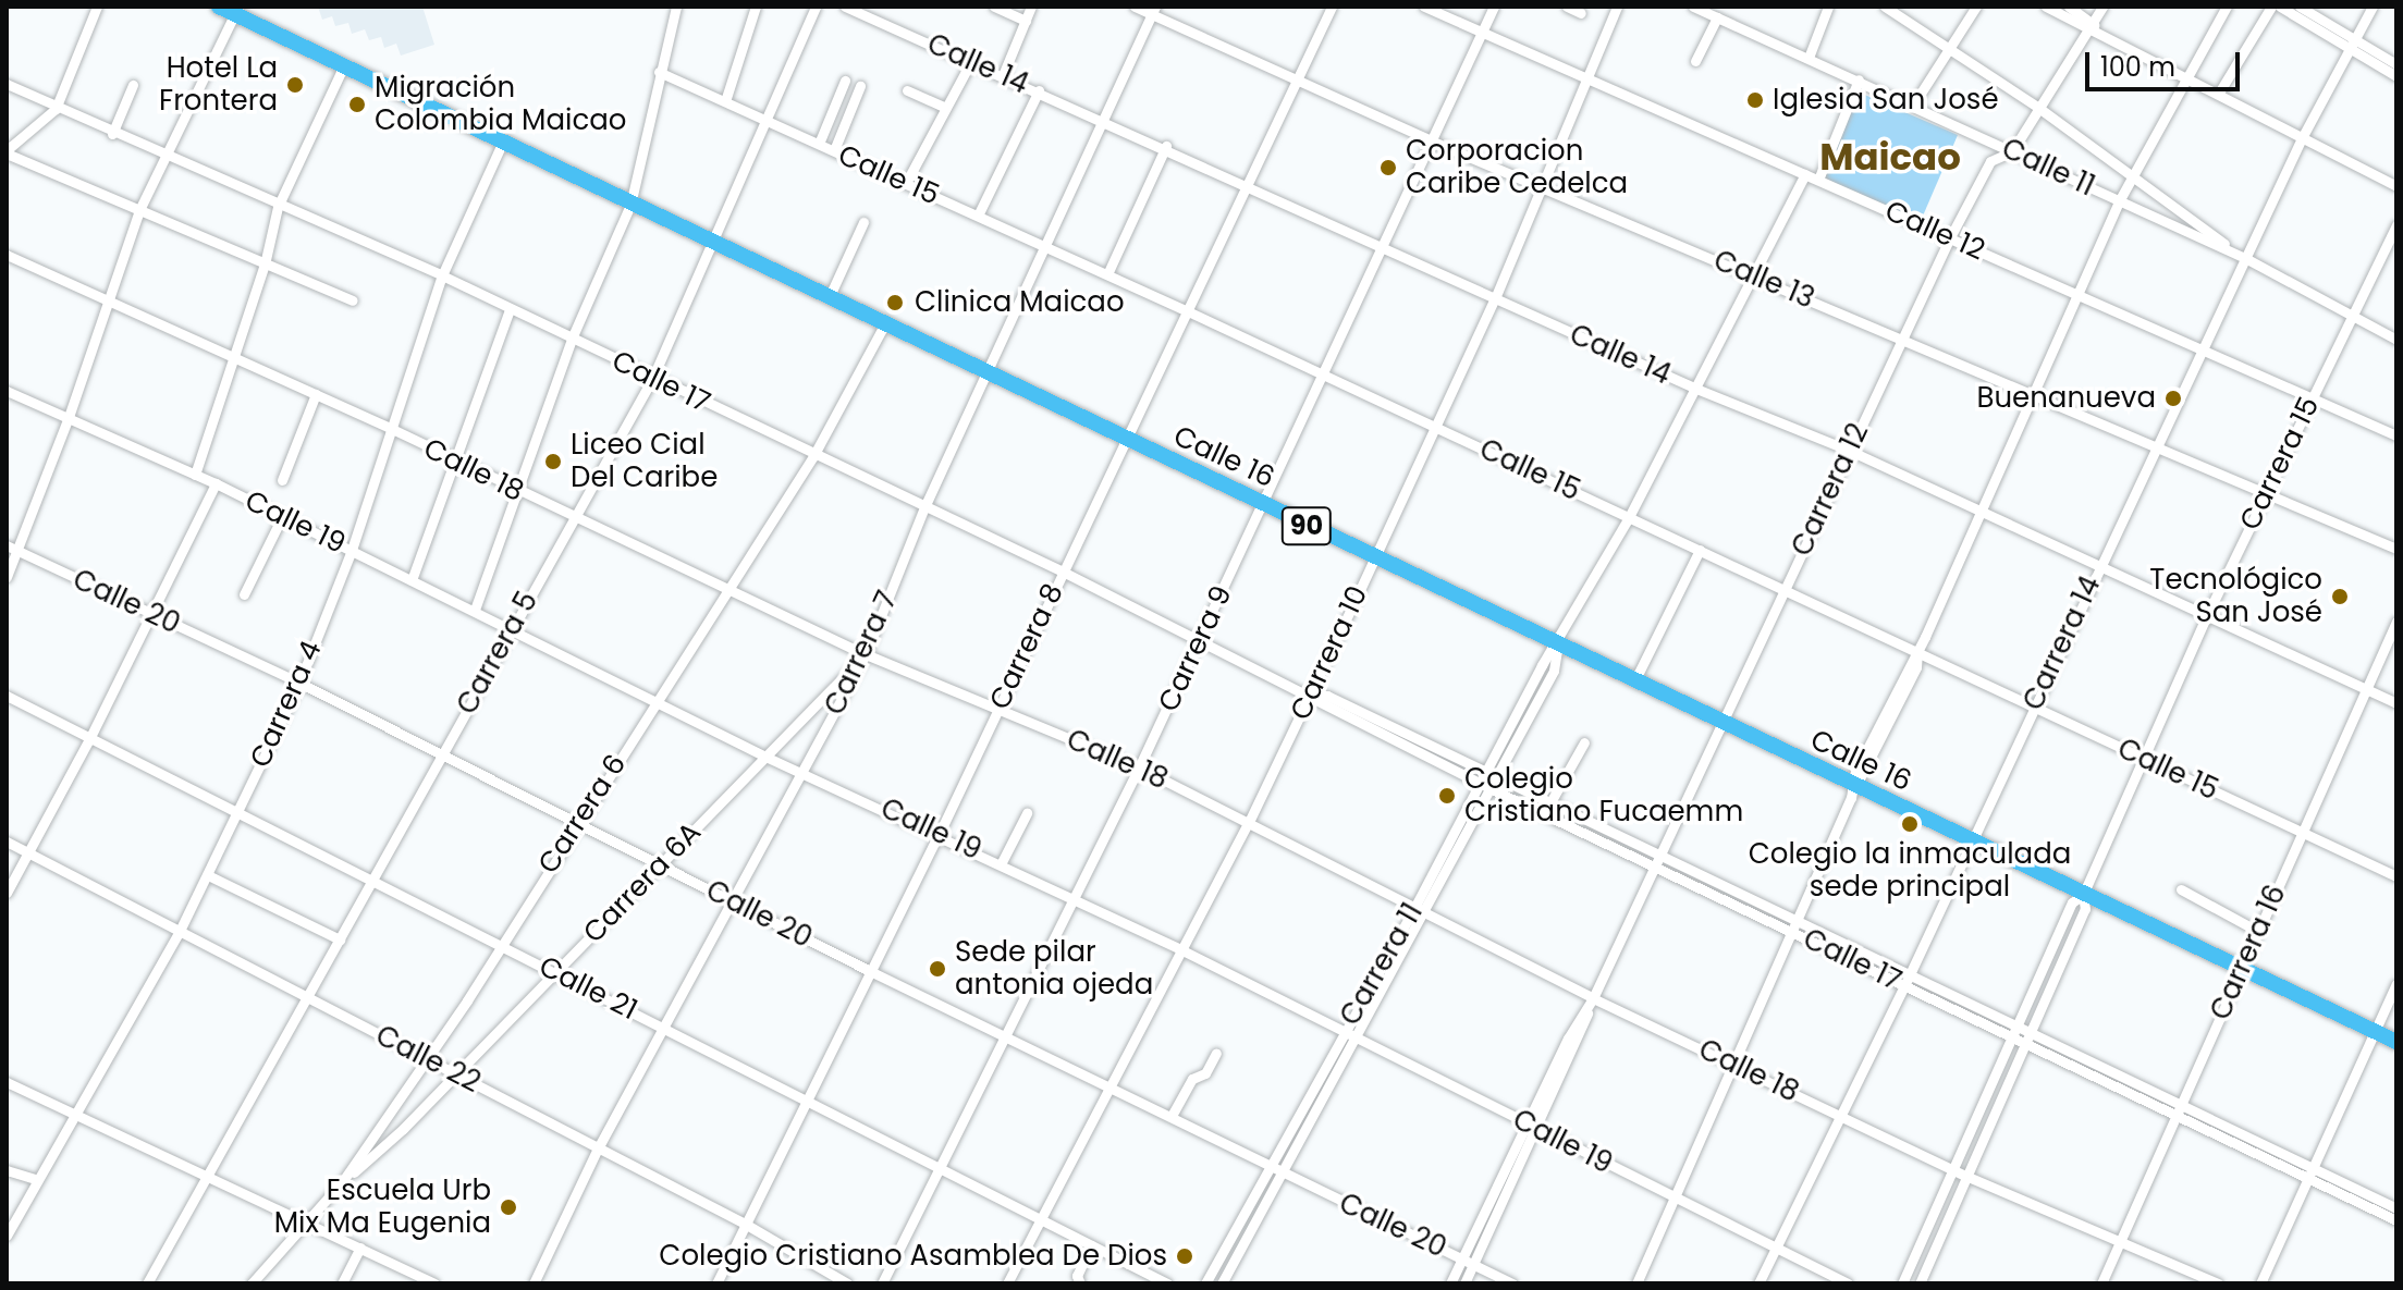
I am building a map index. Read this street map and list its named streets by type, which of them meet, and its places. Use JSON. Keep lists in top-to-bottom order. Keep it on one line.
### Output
{"streets":{"highway":["Calle 16","90"],"street":["Calle 14","Calle 11","Calle 15","Calle 12","Calle 13","Calle 17","Carrera 15","Calle 18","Carrera 12","Calle 19","Calle 20","Carrera 14","Carrera 8","Carrera 9","Carrera 5","Carrera 7","Carrera 10","Carrera 4","Carrera 6","Carrera 6A","Carrera 16","Carrera 11","Calle 21","Calle 22"]},"crossings":[["Calle 14","Carrera 15"],["Calle 14","Carrera 12"],["Calle 14","Carrera 14"],["Calle 14","Carrera 8"],["Calle 14","Carrera 9"],["Calle 14","Carrera 7"],["Calle 14","Carrera 10"],["Calle 14","Carrera 16"],["Calle 14","Carrera 11"],["Calle 11","Carrera 15"],["Calle 11","Carrera 12"],["Calle 11","Carrera 14"],["Calle 15","Carrera 15"],["Calle 15","Carrera 12"],["Calle 15","Carrera 14"],["Calle 15","Carrera 8"],["Calle 15","Carrera 9"],["Calle 15","Carrera 5"],["Calle 15","Carrera 7"],["Calle 15","Carrera 10"],["Calle 15","Carrera 16"],["Calle 15","Carrera 11"],["Calle 12","Carrera 15"],["Calle 12","Carrera 12"],["Calle 12","Carrera 14"],["Calle 12","Carrera 9"],["Calle 12","Carrera 10"],["Calle 12","Carrera 11"],["Calle 13","Carrera 15"],["Calle 13","Carrera 12"],["Calle 13","Carrera 14"],["Calle 13","Carrera 8"],["Calle 13","Carrera 9"],["Calle 13","Carrera 7"],["Calle 13","Carrera 10"],["Calle 13","Carrera 11"],["Calle 17","Carrera 15"],["Calle 17","Carrera 12"],["Calle 17","Carrera 14"],["Calle 17","Carrera 8"],["Calle 17","Carrera 9"],["Calle 17","Carrera 5"],["Calle 17","Carrera 7"],["Calle 17","Carrera 10"],["Calle 17","Carrera 4"],["Calle 17","Carrera 6"],["Calle 17","Carrera 16"],["Calle 17","Carrera 11"],["Calle 16","Carrera 15"],["Calle 16","Carrera 12"],["Calle 16","Carrera 14"],["Calle 16","Carrera 8"],["Calle 16","Carrera 9"],["Calle 16","Carrera 5"],["Calle 16","Carrera 7"],["Calle 16","Carrera 10"],["Calle 16","Carrera 4"],["Calle 16","Carrera 6"],["Calle 16","Carrera 16"],["Calle 16","Carrera 11"],["Carrera 15","Calle 18"],["Calle 18","Carrera 12"],["Calle 18","Carrera 14"],["Calle 18","Carrera 8"],["Calle 18","Carrera 9"],["Calle 18","Carrera 5"],["Calle 18","Carrera 7"],["Calle 18","Carrera 10"],["Calle 18","Carrera 4"],["Calle 18","Carrera 6"],["Calle 18","Carrera 6A"],["Calle 18","Carrera 16"],["Calle 18","Carrera 11"],["Carrera 12","Calle 19"],["Carrera 12","Calle 20"],["Calle 19","Carrera 14"],["Calle 19","Carrera 8"],["Calle 19","Carrera 9"],["Calle 19","Carrera 5"],["Calle 19","Carrera 7"],["Calle 19","Carrera 10"],["Calle 19","Carrera 4"],["Calle 19","Carrera 6"],["Calle 19","Carrera 6A"],["Calle 19","Carrera 11"],["Calle 20","Carrera 8"],["Calle 20","Carrera 9"],["Calle 20","Carrera 5"],["Calle 20","Carrera 7"],["Calle 20","Carrera 10"],["Calle 20","Carrera 4"],["Calle 20","Carrera 6"],["Calle 20","Carrera 6A"],["Calle 20","Carrera 11"],["Carrera 8","Calle 21"],["Carrera 8","Calle 22"],["Carrera 9","Calle 21"],["Carrera 5","Calle 21"],["Carrera 5","Calle 22"],["Carrera 7","Carrera 6A"],["Carrera 7","Calle 21"],["Carrera 7","Calle 22"],["Carrera 10","Calle 21"],["Carrera 4","Calle 21"],["Carrera 4","Calle 22"],["Carrera 6","Carrera 6A"],["Carrera 6","Calle 21"],["Carrera 6","Calle 22"],["Carrera 6A","Calle 21"],["Carrera 6A","Calle 22"]],"districts":["Maicao"],"places":["Hotel La Frontera","Iglesia San José","Migración Colombia Maicao","Corporacion Caribe Cedelca","Clinica Maicao","Buenanueva","Liceo Cial Del Caribe","Tecnológico San José","Colegio Cristiano Fucaemm","Colegio la inmaculada sede principal","Sede pilar antonia ojeda","Escuela Urb Mix Ma Eugenia","Colegio Cristiano Asamblea De Dios"],"scale_bar":"100 m"}
